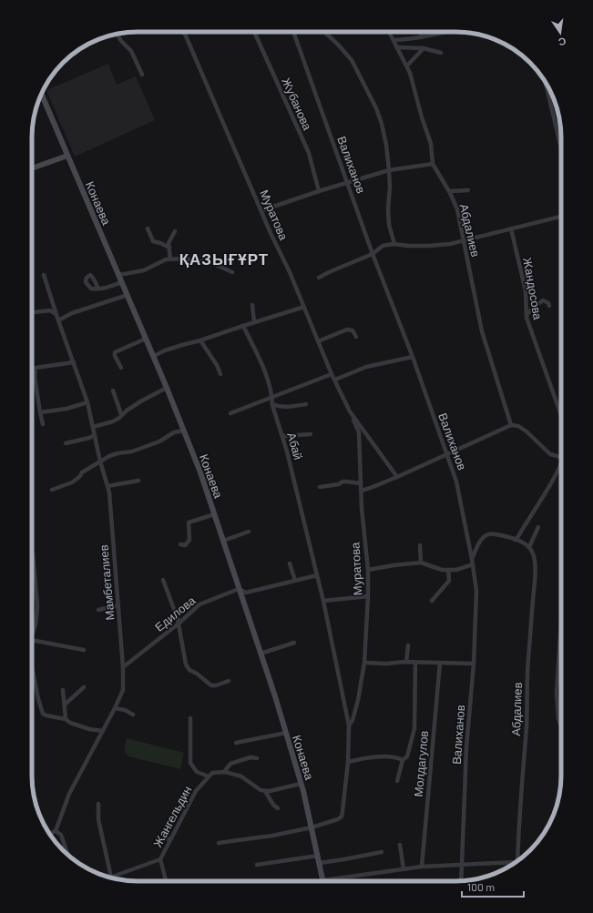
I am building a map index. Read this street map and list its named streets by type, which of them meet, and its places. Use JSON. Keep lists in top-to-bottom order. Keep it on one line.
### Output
{"streets":{"main road":["Конаева"],"street":["Жубанова","Валиханов","Муратова","Абдалиев","Жандосова","Абай","Мамбеталиев","Едилова","Молдагулов","Жангельдин"]},"crossings":[["Конаева","Едилова"],["Муратова","Абай"],["Мамбеталиев","Едилова"]],"districts":["ҚАЗЫҒҰРТ"],"scale_bar":"100 m","north":"bottom"}
